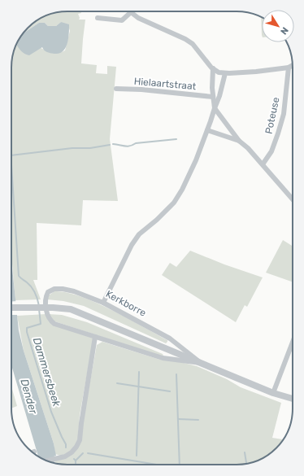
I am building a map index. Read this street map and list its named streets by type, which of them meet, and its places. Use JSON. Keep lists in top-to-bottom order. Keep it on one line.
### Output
{"streets":{"street":["Hielaartstraat","Poteuse","Kerkborre"]},"water":["Dammersbeek","Dender"],"north":"bottom right"}
